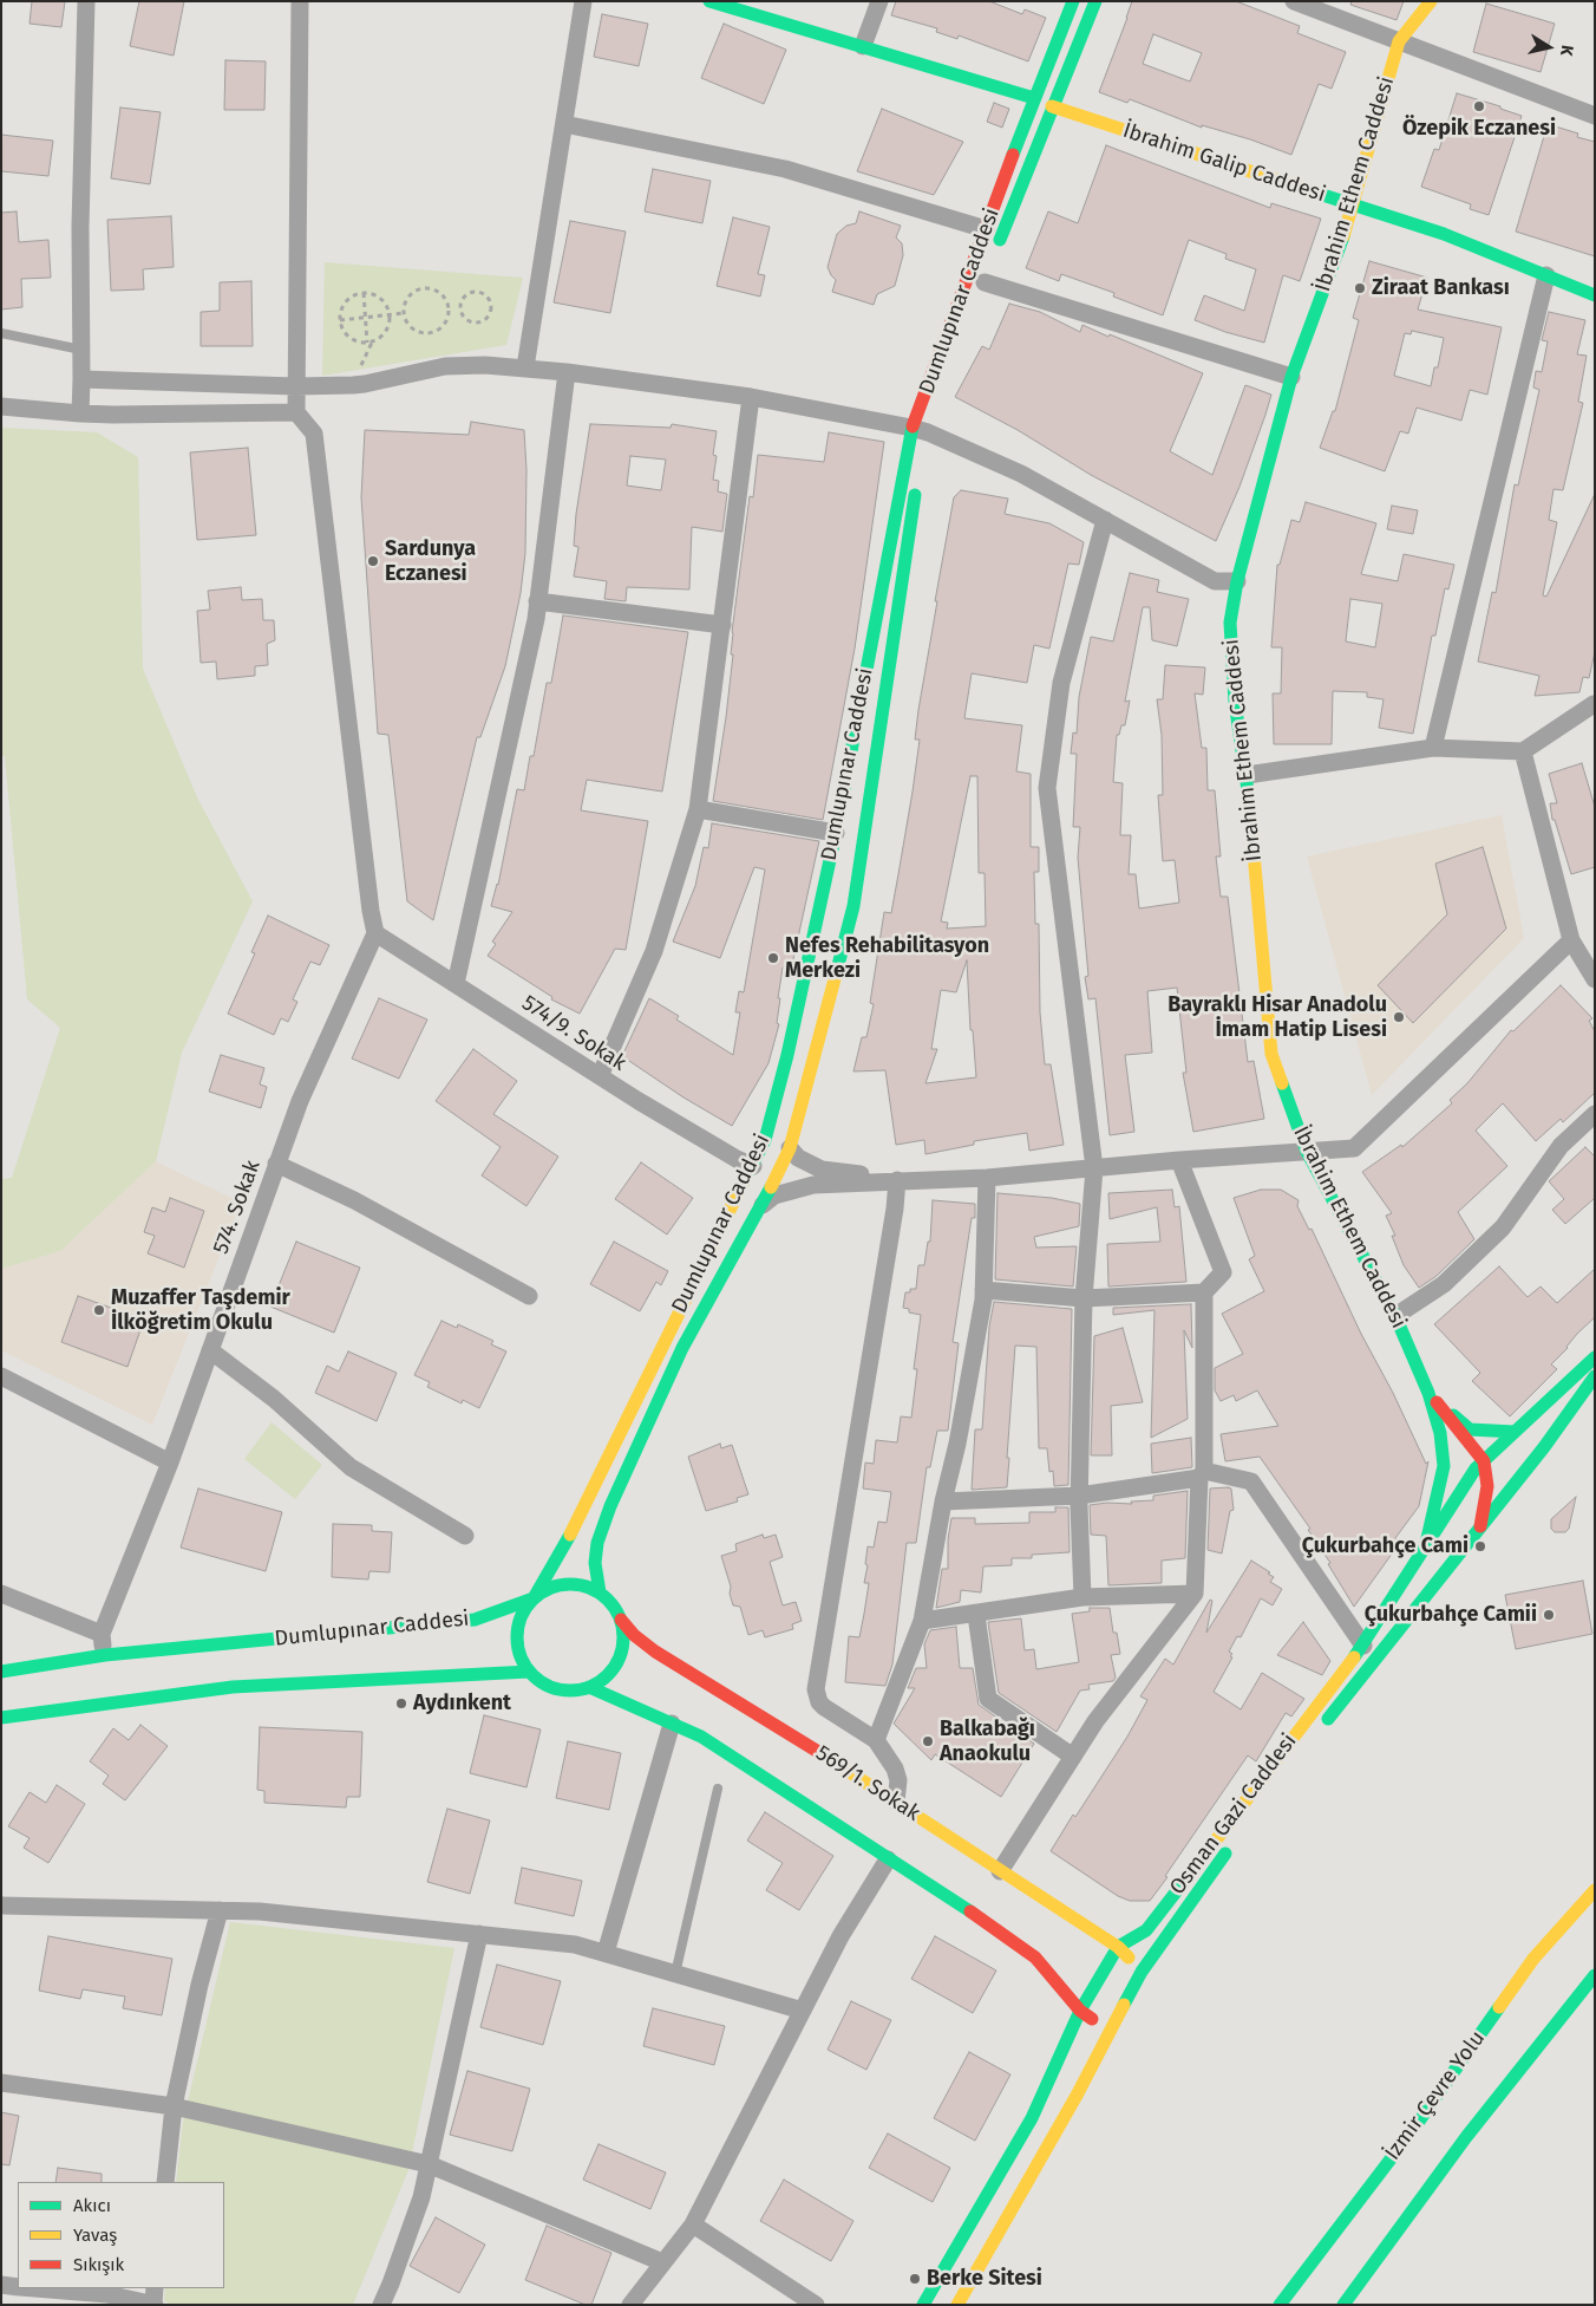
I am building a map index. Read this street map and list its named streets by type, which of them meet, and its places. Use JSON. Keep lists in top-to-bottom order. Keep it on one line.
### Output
{"streets":{"main road":["İbrahim Galip Caddesi","İbrahim Ethem Caddesi","Dumlupınar Caddesi","569/1. Sokak","Osman Gazi Caddesi","İzmir Çevre Yolu"],"street":["574/9. Sokak","574. Sokak"]},"crossings":[["İbrahim Galip Caddesi","İbrahim Ethem Caddesi"],["İbrahim Ethem Caddesi","Osman Gazi Caddesi"],["Dumlupınar Caddesi","574/9. Sokak"],["Dumlupınar Caddesi","569/1. Sokak"],["574/9. Sokak","574. Sokak"],["569/1. Sokak","Osman Gazi Caddesi"]],"places":["Özepik Eczanesi","Ziraat Bankası","Sardunya Eczanesi","Nefes Rehabilitasyon Merkezi","Bayraklı Hisar Anadolu İmam Hatip Lisesi","Muzaffer Taşdemir İlköğretim Okulu","Çukurbahçe Cami","Çukurbahçe Camii","Aydınkent","Balkabağı Anaokulu","Berke Sitesi"],"legend":["Akıcı","Yavaş","Sıkışık"],"north":"right"}
